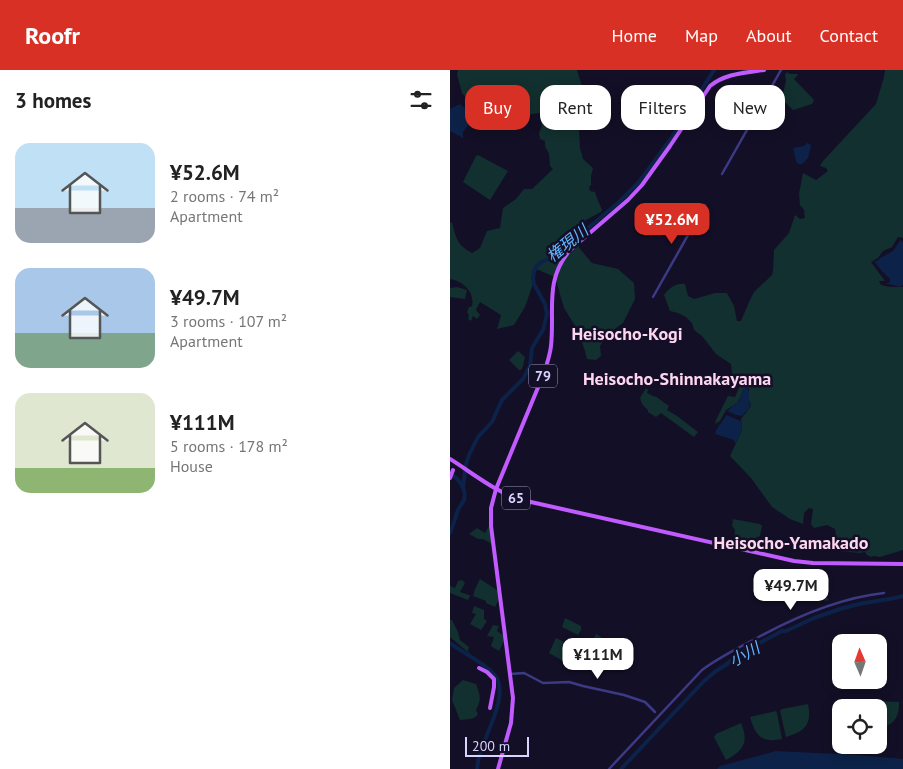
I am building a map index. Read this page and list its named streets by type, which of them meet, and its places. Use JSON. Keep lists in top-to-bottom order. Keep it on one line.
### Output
{"streets":{"main road":["79","65"]},"crossings":[["79","65"]],"districts":["Heisocho-Kogi","Heisocho-Shinnakayama","Heisocho-Yamakado"],"water":["権現川","小川"],"scale_bar":"200 m","north":"top","page":{"header":"Roofr","nav":["Home","Map","About","Contact"],"heading":"3 homes","chip":["Buy","Rent","Filters","New"],"list":[{"name":"¥52.6M","note":"2 rooms · 74 m² · Apartment"},{"name":"¥49.7M","note":"3 rooms · 107 m² · Apartment"},{"name":"¥111M","note":"5 rooms · 178 m² · House"}],"price":["¥52.6M","¥49.7M","¥111M"],"scale":"200 m"}}
